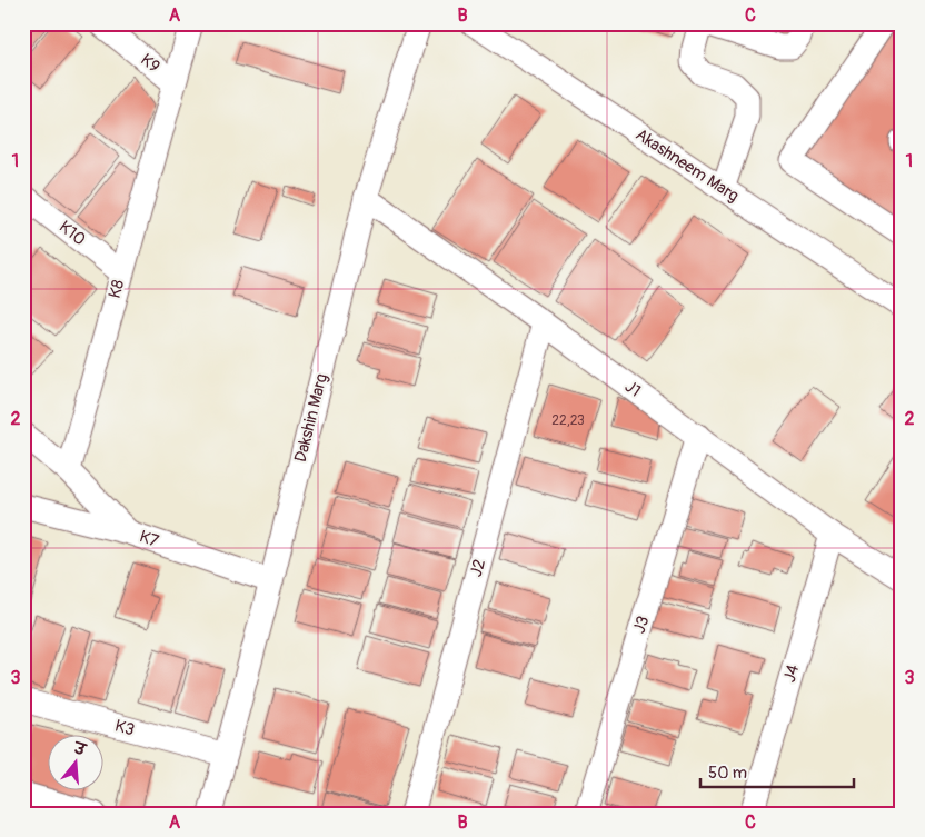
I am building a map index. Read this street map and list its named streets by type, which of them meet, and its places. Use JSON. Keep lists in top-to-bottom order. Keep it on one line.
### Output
{"streets":{"street":["K9","Akashneem Marg","K10","K8","J1","Dakshin Marg","K7","J2","J3","J4","K3"]},"crossings":[["K9","K8"],["K10","K8"],["J1","Dakshin Marg"],["J1","J2"],["J1","J3"],["J1","J4"],["Dakshin Marg","K7"],["Dakshin Marg","K3"]],"house_numbers":["22,23"],"scale_bar":"50 m","north":"top","grid":{"columns":["A","B","C"],"rows":["1","2","3"]}}
